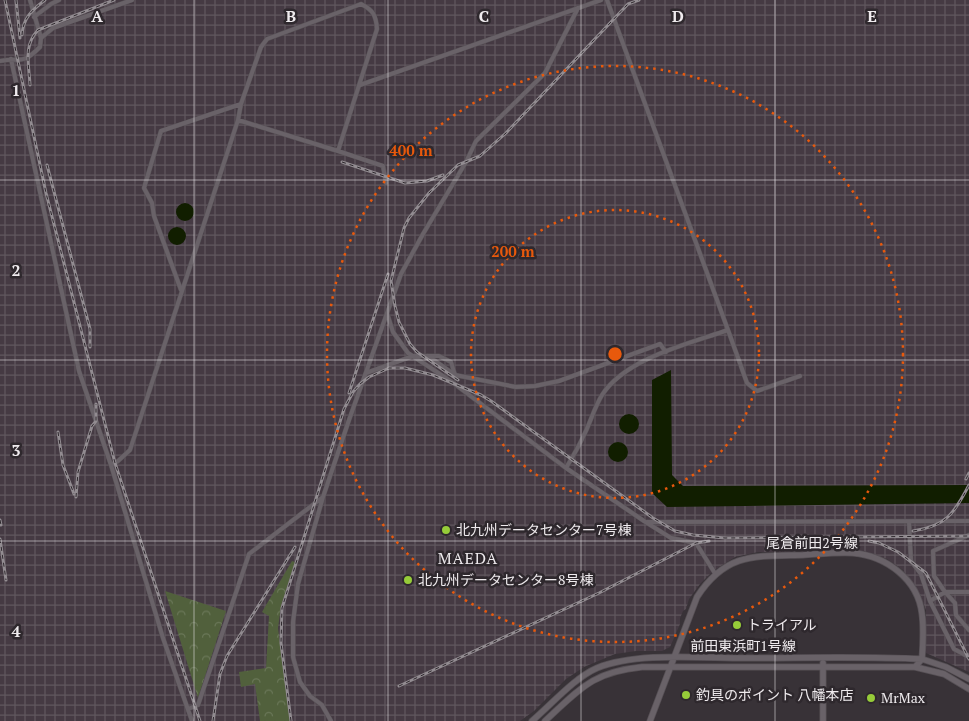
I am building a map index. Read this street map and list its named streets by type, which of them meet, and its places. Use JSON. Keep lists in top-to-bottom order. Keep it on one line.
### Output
{"streets":{"street":["尾倉前田2号線","前田東浜町1号線"]},"crossings":[["尾倉前田2号線","前田東浜町1号線"]],"districts":["MAEDA"],"places":["北九州データセンター7号棟","北九州データセンター8号棟","トライアル","釣具のポイント 八幡本店","MrMax"],"grid":{"columns":["A","B","C","D","E"],"rows":["1","2","3","4"]},"rings":["400 m","200 m"]}
